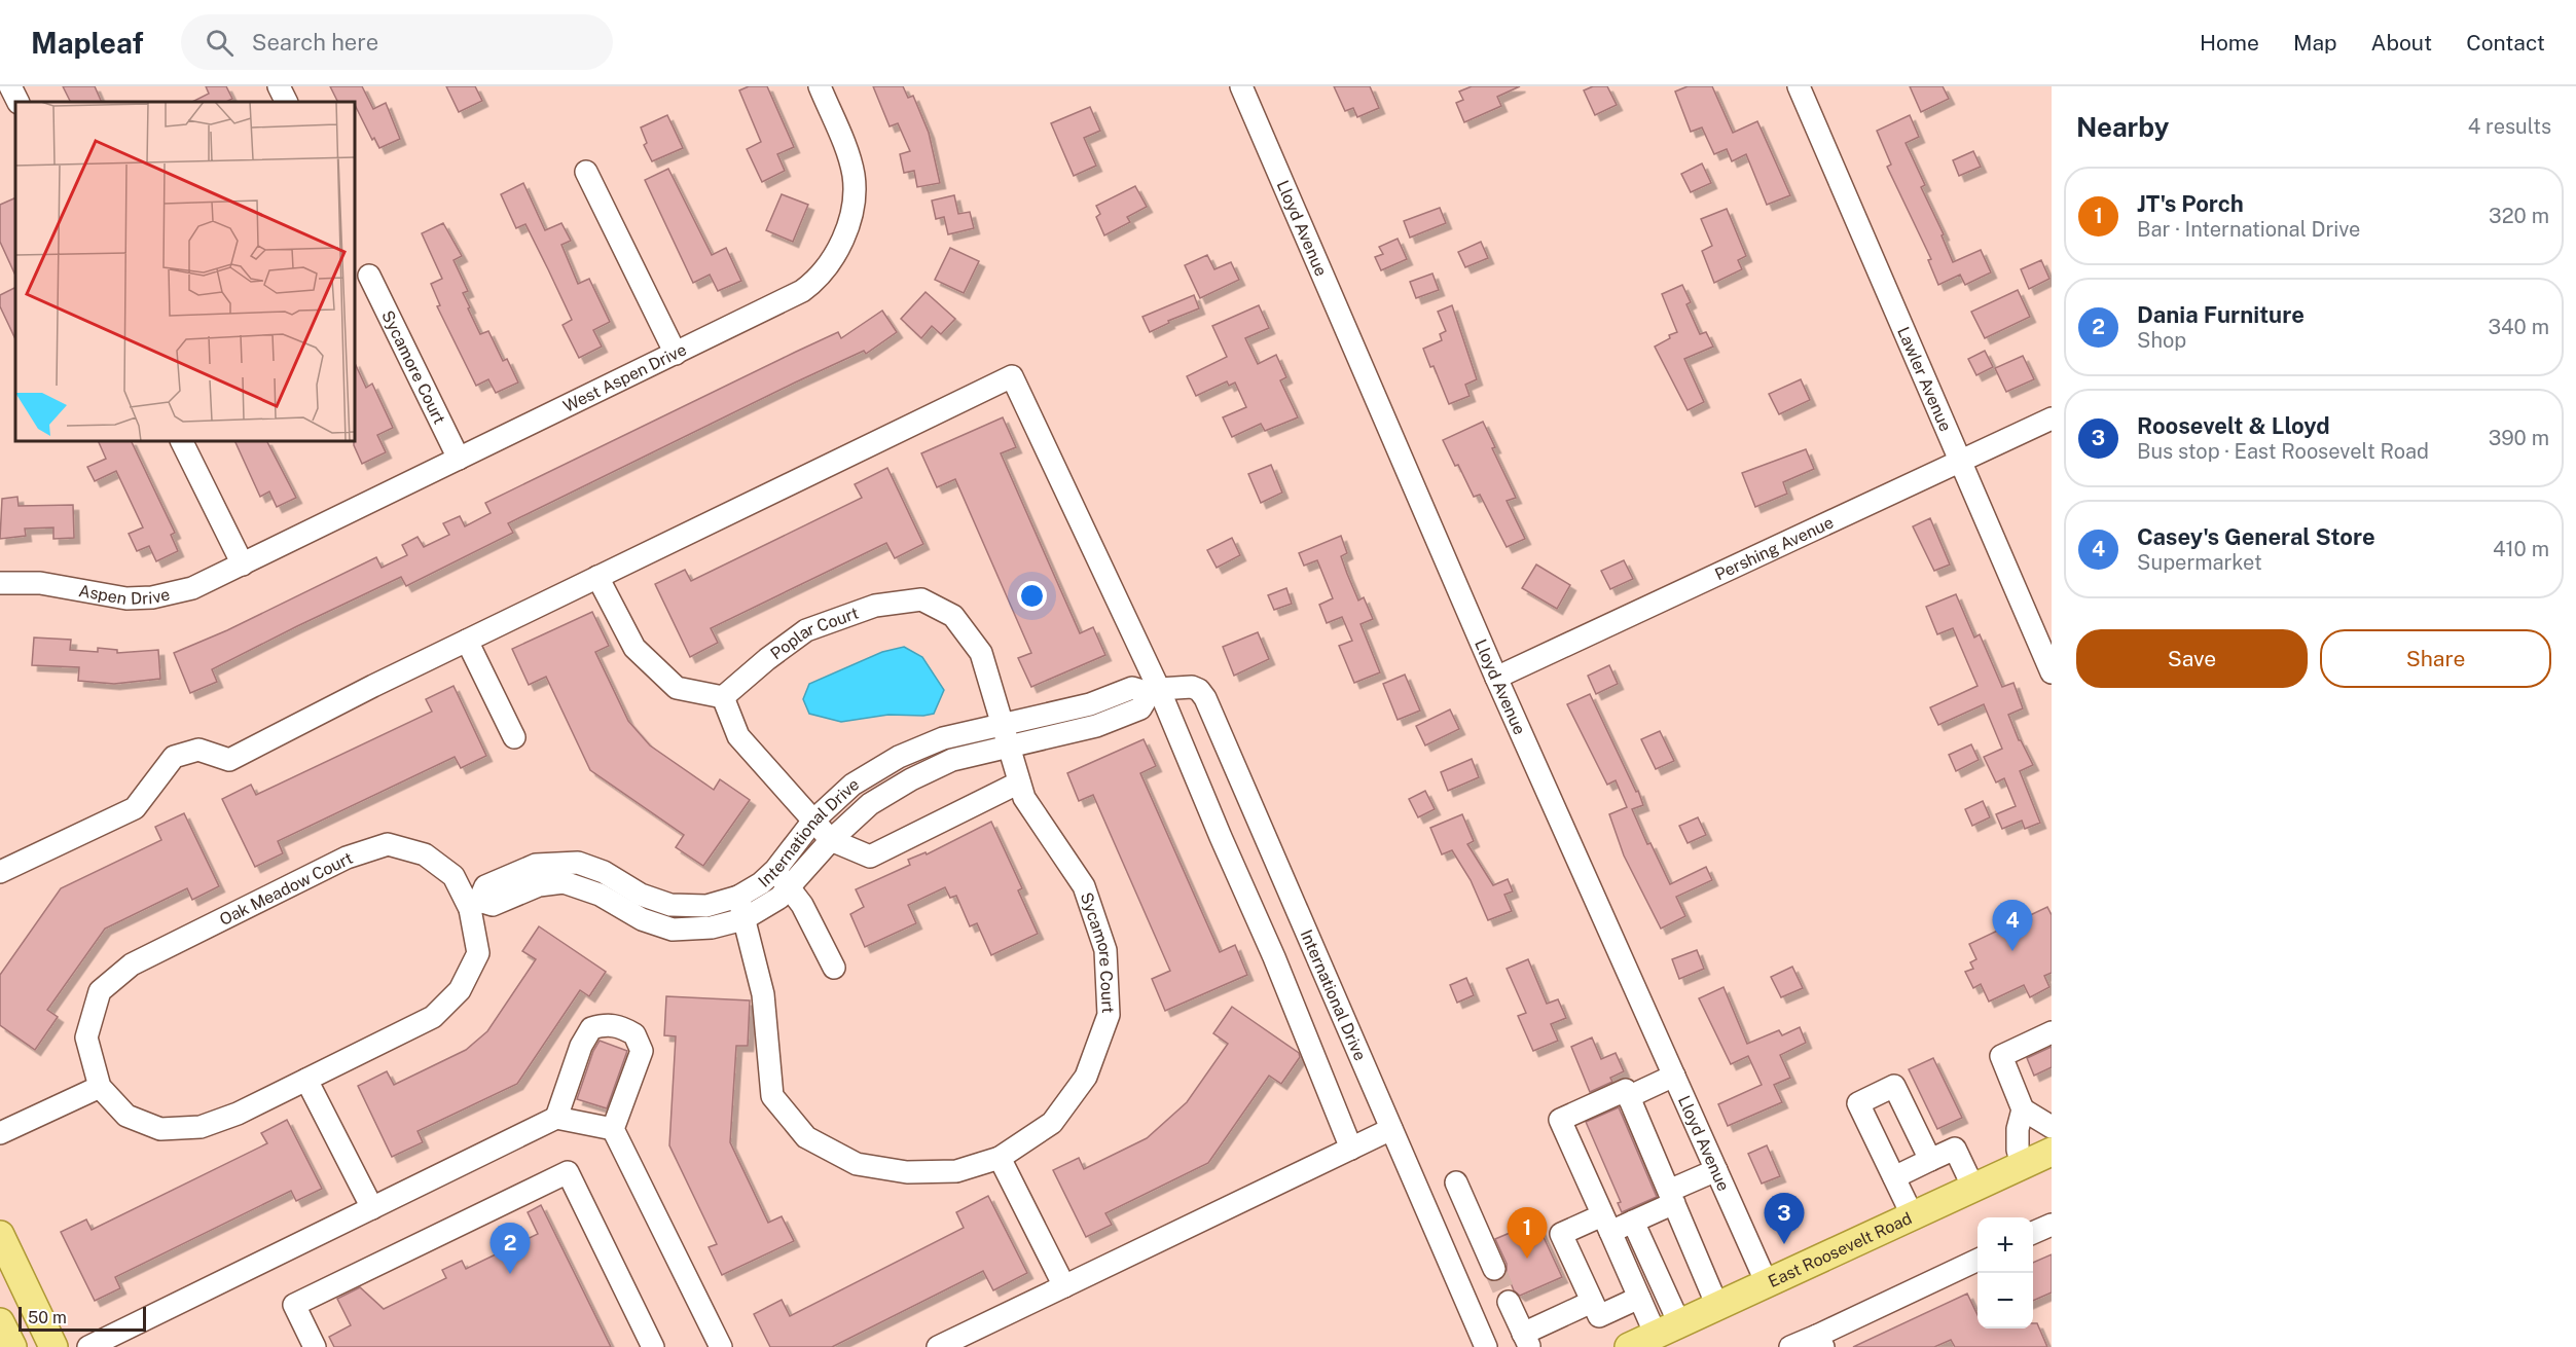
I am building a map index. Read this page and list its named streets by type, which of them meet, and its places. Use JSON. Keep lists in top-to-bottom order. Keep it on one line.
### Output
{"streets":{"main road":["East Roosevelt Road"],"street":["Lloyd Avenue","Sycamore Court","West Aspen Drive","Lawler Avenue","Pershing Avenue","Aspen Drive","Poplar Court","International Drive","Oak Meadow Court"]},"crossings":[["Lloyd Avenue","Pershing Avenue"],["Lloyd Avenue","East Roosevelt Road"],["Sycamore Court","West Aspen Drive"],["Sycamore Court","Poplar Court"],["Sycamore Court","International Drive"],["West Aspen Drive","Aspen Drive"],["Lawler Avenue","Pershing Avenue"],["Poplar Court","International Drive"],["International Drive","Oak Meadow Court"]],"scale_bar":"50 m","page":{"header":"Mapleaf","search":"Search here","nav":["Home","Map","About","Contact"],"heading":["Nearby","4 results"],"list":[{"mark":"1","name":"JT's Porch","note":"Bar · International Drive","value":"320 m"},{"mark":"2","name":"Dania Furniture","note":"Shop","value":"340 m"},{"mark":"3","name":"Roosevelt & Lloyd","note":"Bus stop · East Roosevelt Road","value":"390 m"},{"mark":"4","name":"Casey's General Store","note":"Supermarket","value":"410 m"}],"buttons":["Save","Share"],"pins":["4","3","1","2"],"map_buttons":["+","−"],"scale":"50 m"}}
